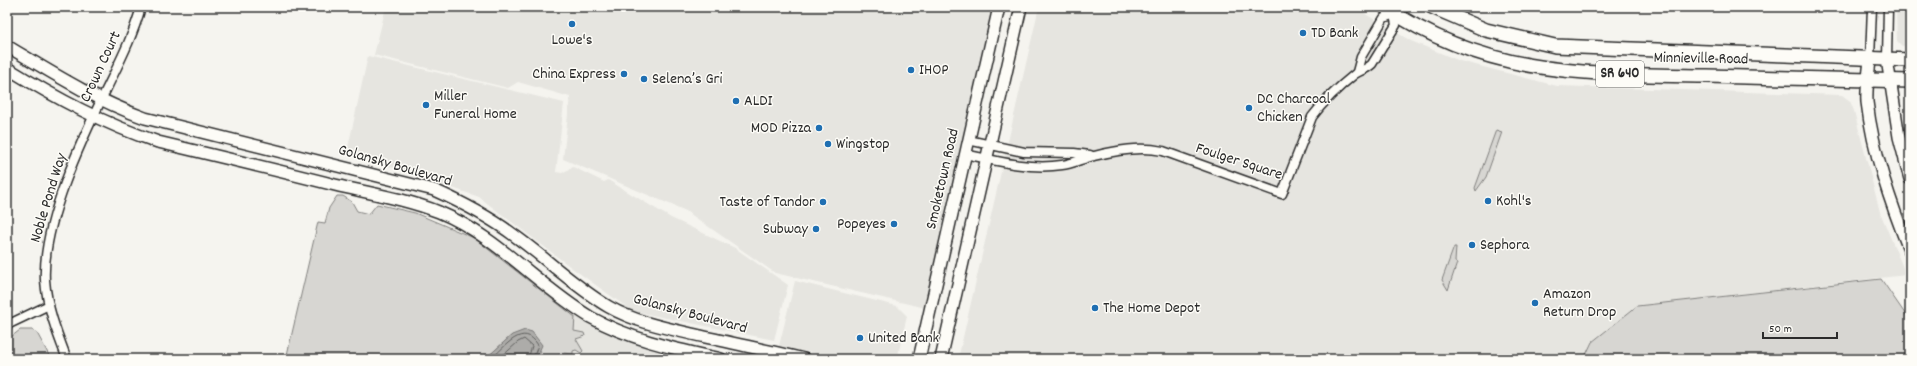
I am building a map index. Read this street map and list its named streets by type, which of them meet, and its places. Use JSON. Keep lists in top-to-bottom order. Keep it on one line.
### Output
{"streets":{"main road":["Minnieville Road","SR 640"],"street":["Crown Court","Foulger Square","Golansky Boulevard","Smoketown Road","Noble Pond Way"]},"crossings":[["Minnieville Road","Foulger Square"],["Crown Court","Golansky Boulevard"],["Crown Court","Noble Pond Way"],["Foulger Square","Smoketown Road"],["Golansky Boulevard","Noble Pond Way"]],"places":["Lowe's","TD Bank","IHOP","China Express","Selena’s Gri","ALDI","Miller Funeral Home","DC Charcoal Chicken","MOD Pizza","Wingstop","Kohl's","Taste of Tandor","Popeyes","Subway","Sephora","Amazon Return Drop","The Home Depot","United Bank"],"scale_bar":"50 m"}
